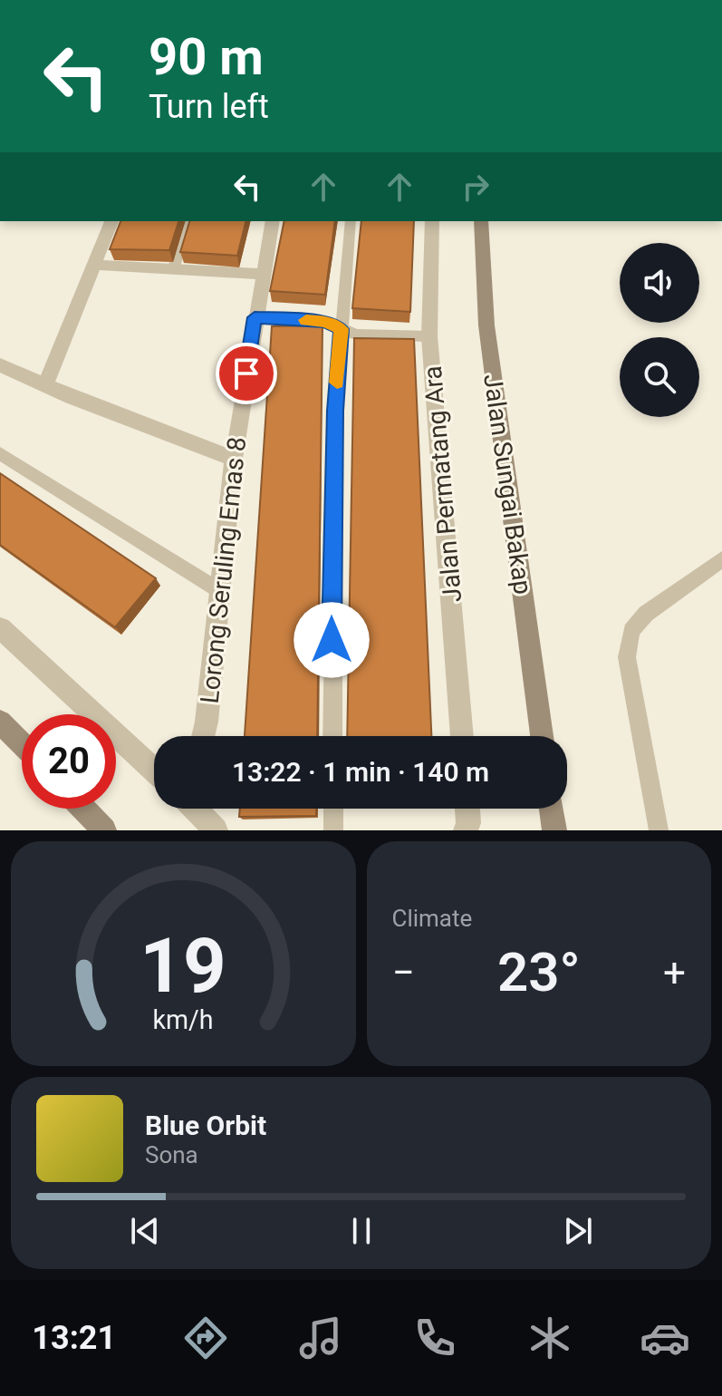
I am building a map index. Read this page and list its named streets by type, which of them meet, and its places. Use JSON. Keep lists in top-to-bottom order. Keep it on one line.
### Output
{"streets":{"main road":["Jalan Sungai Bakap"],"street":["Jalan Permatang Ara","Lorong Seruling Emas 8"]},"page":{"turn":["90 m","Turn left"],"limit":"20","trip":"13:22 · 1 min · 140 m","tile":"Climate","heat":["−","23°","+"],"song":["Blue Orbit","Sona"],"tabs":"13:21","gauge":["19","km/h"]}}
